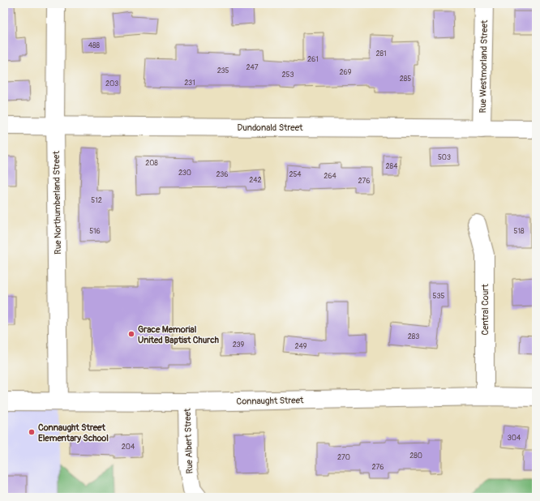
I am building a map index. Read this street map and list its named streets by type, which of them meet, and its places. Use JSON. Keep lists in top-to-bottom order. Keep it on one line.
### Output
{"streets":{"street":["Rue Westmorland Street","Dundonald Street","Rue Northumberland Street","Central Court","Connaught Street","Rue Albert Street"]},"crossings":[["Rue Westmorland Street","Dundonald Street"],["Dundonald Street","Rue Northumberland Street"],["Rue Northumberland Street","Connaught Street"],["Central Court","Connaught Street"],["Connaught Street","Rue Albert Street"]],"places":["Grace Memorial United Baptist Church","Connaught Street Elementary School"],"house_numbers":["488","281","261","247","235","269","253","285","231","203","503","208","284","230","236","254","264","242","276","512","516","518","535","283","239","249","304","204","280","270","276"]}
